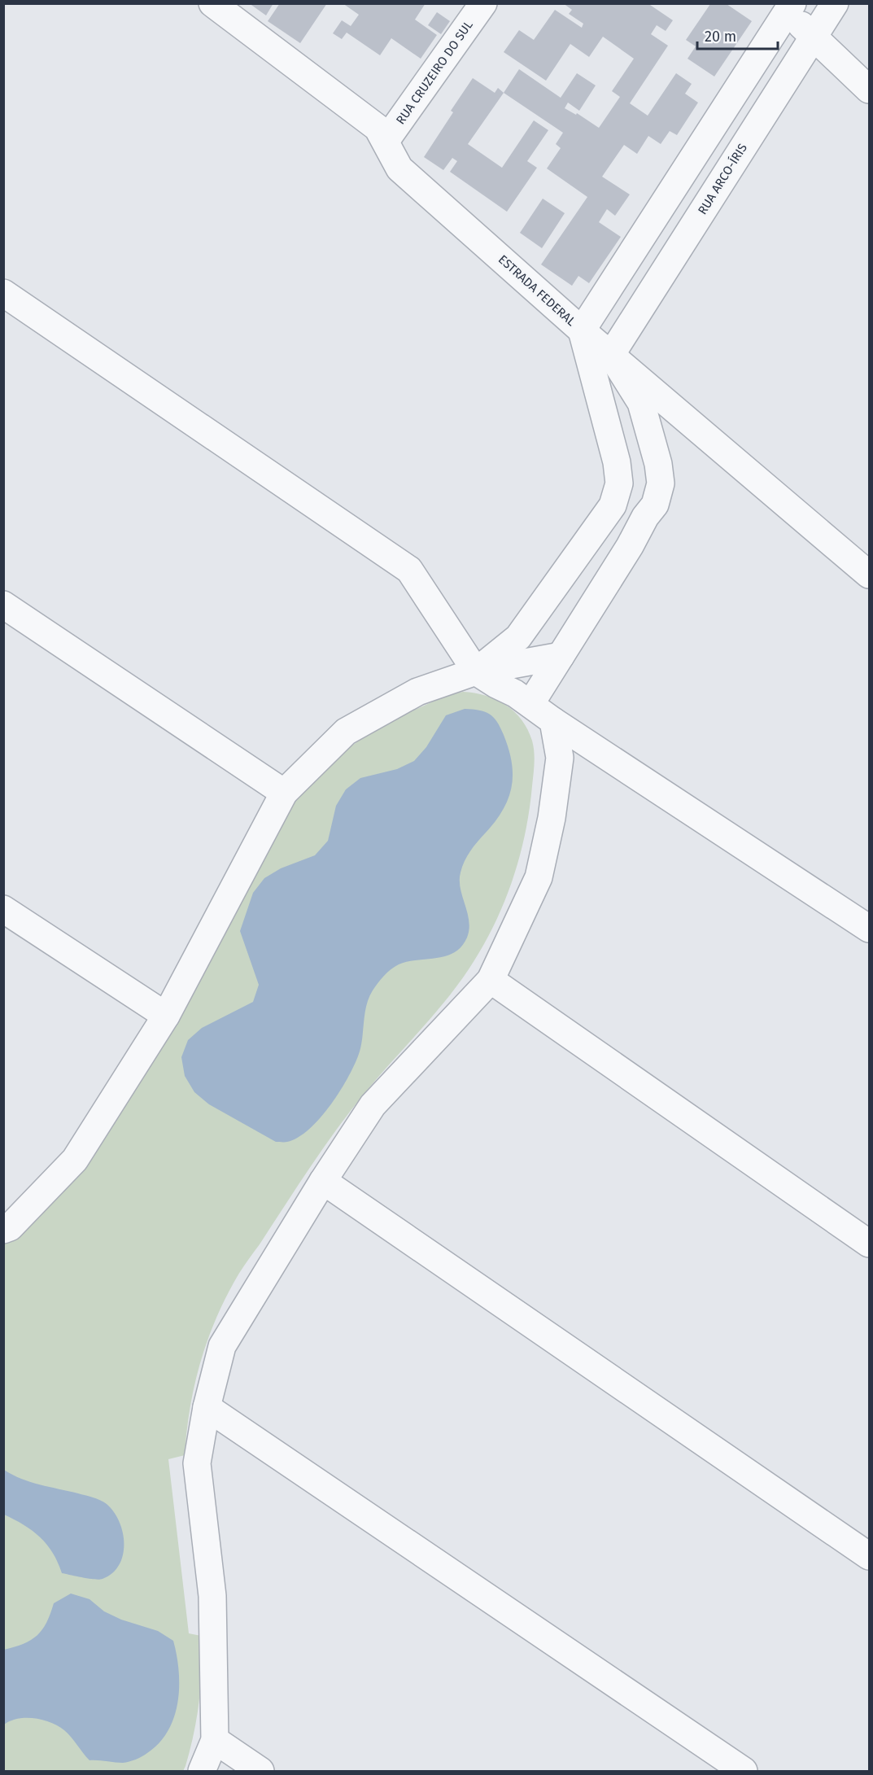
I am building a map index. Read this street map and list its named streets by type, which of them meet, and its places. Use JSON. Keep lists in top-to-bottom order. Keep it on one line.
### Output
{"streets":{"street":["RUA CRUZEIRO DO SUL","RUA ARCO-ÍRIS","ESTRADA FEDERAL"]},"crossings":[["RUA CRUZEIRO DO SUL","ESTRADA FEDERAL"],["RUA ARCO-ÍRIS","ESTRADA FEDERAL"]],"scale_bar":"20 m"}
